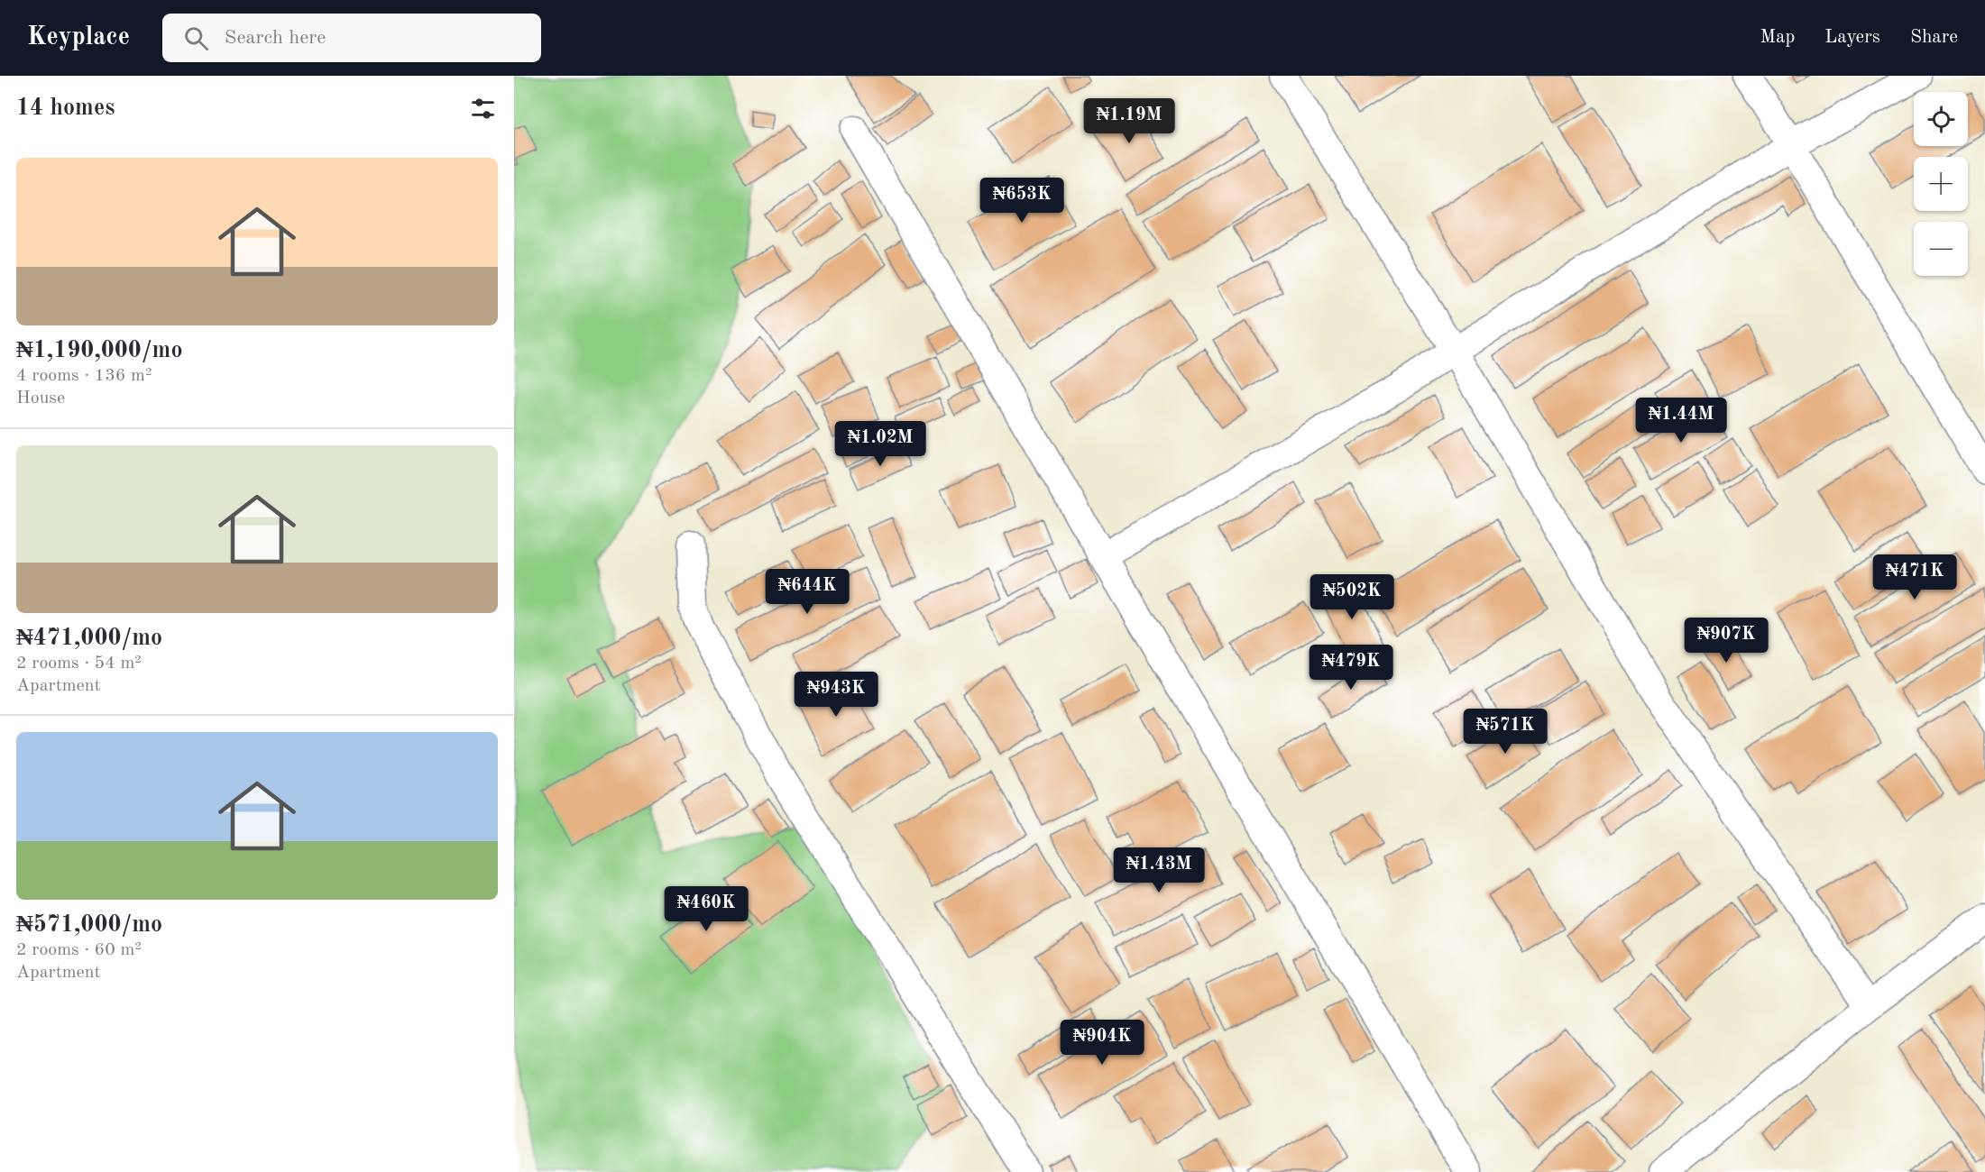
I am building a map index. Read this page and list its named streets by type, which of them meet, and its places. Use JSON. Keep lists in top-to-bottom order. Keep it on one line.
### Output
{"page":{"header":"Keyplace","search":"Search here","nav":["Map","Layers","Share"],"heading":"14 homes","map_buttons":["+","−"],"price":["₦1.19M","₦653K","₦1.44M","₦1.02M","₦471K","₦644K","₦502K","₦907K","₦479K","₦943K","₦571K","₦1.43M","₦460K","₦904K"],"list":[{"name":"₦1,190,000/mo","note":"4 rooms · 136 m² · House"},{"name":"₦471,000/mo","note":"2 rooms · 54 m² · Apartment"},{"name":"₦571,000/mo","note":"2 rooms · 60 m² · Apartment"}]}}
